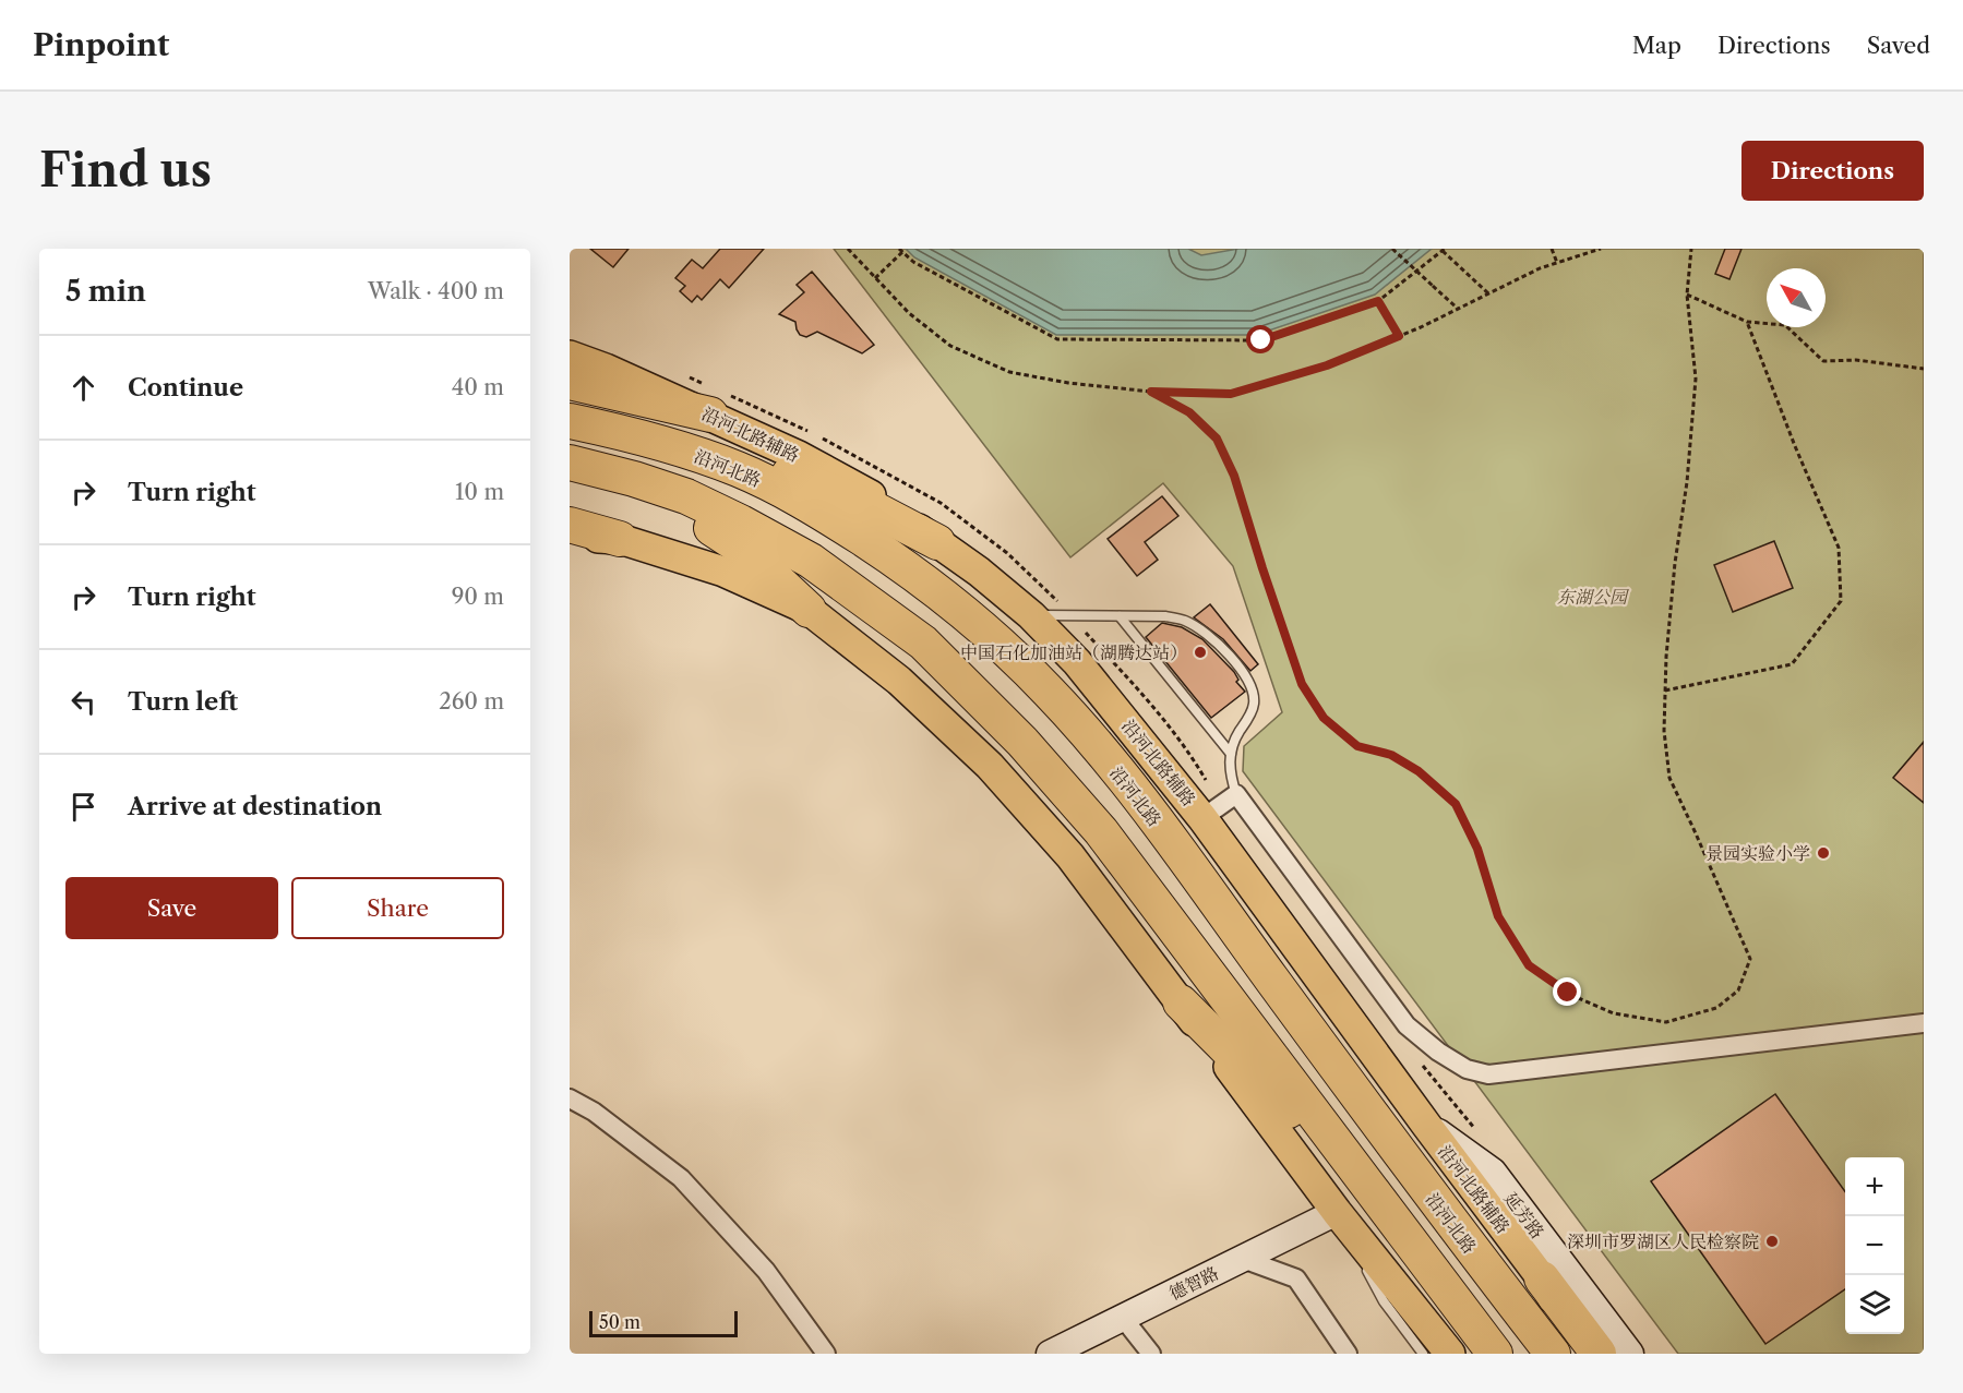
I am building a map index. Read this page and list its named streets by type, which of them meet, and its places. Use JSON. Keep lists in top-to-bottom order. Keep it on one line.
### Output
{"streets":{"highway":["沿河北路"],"main road":["沿河北路辅路"],"street":["延芳路","德智路"]},"crossings":[["沿河北路辅路","延芳路"]],"parks":["东湖公园"],"places":["中国石化加油站（湖腾达站）","景园实验小学","深圳市罗湖区人民检察院"],"scale_bar":"50 m","north":"top left","page":{"header":"Pinpoint","nav":["Map","Directions","Saved"],"buttons":["Directions",["Save","Share"]],"title":"Find us","heading":["5 min","Walk · 400 m"],"list":[["Continue","40 m"],["Turn right","10 m"],["Turn right","90 m"],["Turn left","260 m"],"Arrive at destination"],"map_buttons":["+","−"],"scale":"50 m"}}
